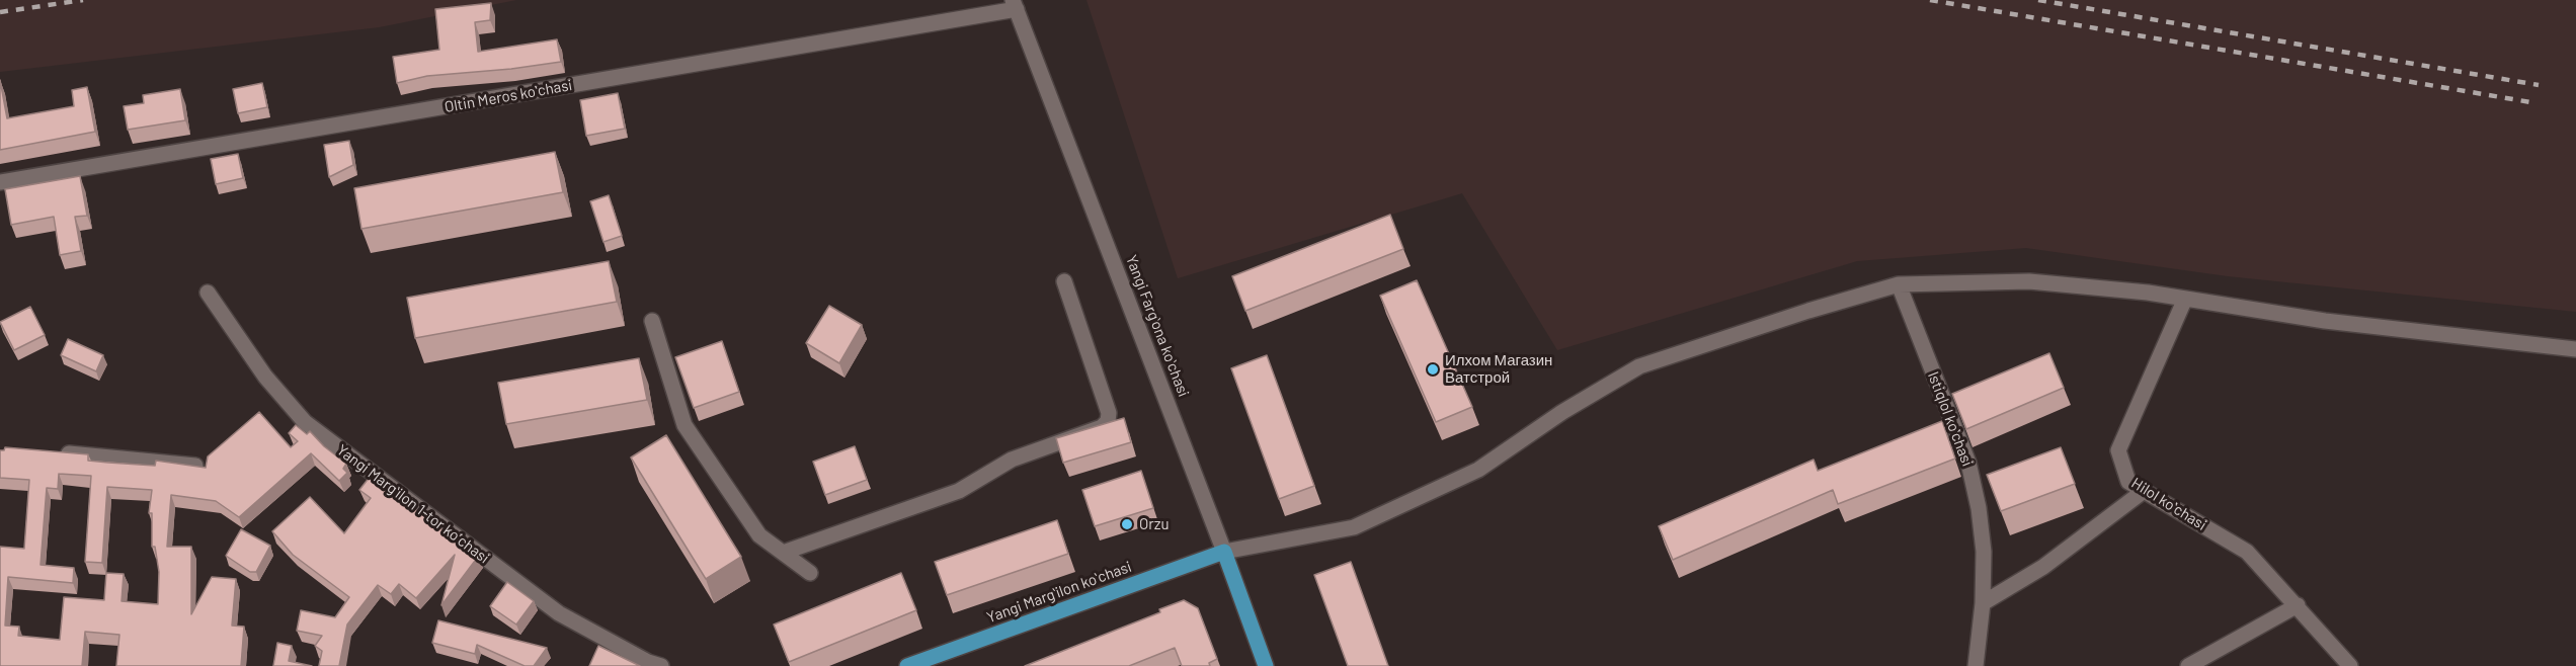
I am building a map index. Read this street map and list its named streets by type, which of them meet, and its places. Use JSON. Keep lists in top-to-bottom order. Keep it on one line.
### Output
{"streets":{"main road":["Yangi Fargʻona koʻchasi","Yangi Margʻilon koʻchasi"],"street":["Oltin Meros koʻchasi","Istiqlol koʻchasi","Yangi Margʻilon 1-tor koʼchasi","Hilol koʻchasi"]},"crossings":[["Oltin Meros koʻchasi","Yangi Fargʻona koʻchasi"],["Yangi Fargʻona koʻchasi","Yangi Margʻilon koʻchasi"]],"places":["Илхом Магазин Ватстрой","Orzu"]}
